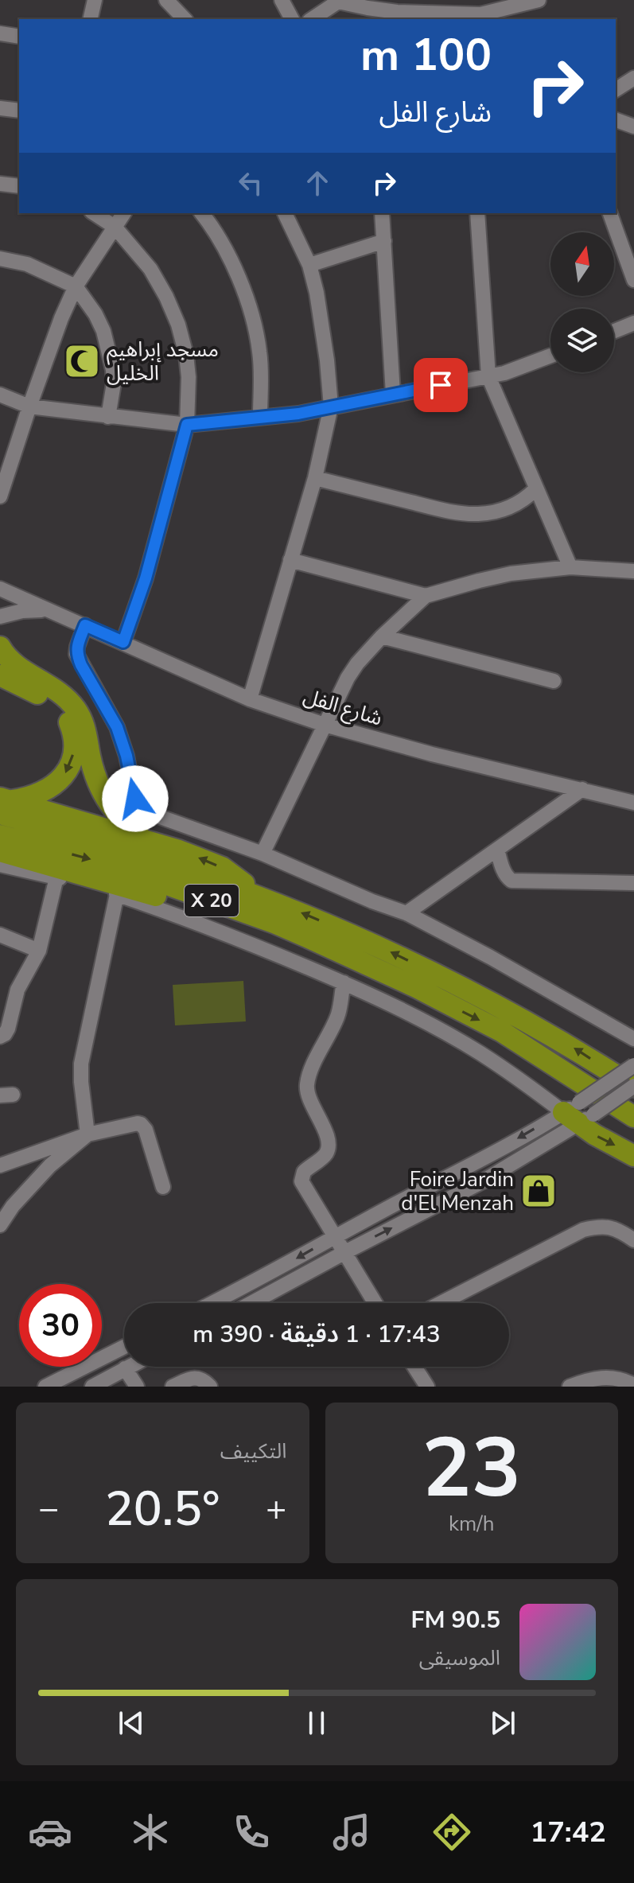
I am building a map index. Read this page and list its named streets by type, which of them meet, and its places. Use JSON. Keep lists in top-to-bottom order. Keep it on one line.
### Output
{"streets":{"highway":["X 20"],"street":["شارع الفل"]},"places":{"mosque":["مسجد إبراهيم الخليل"],"shop":["Foire Jardin d'El Menzah"]},"north":"top","page":{"turn":["100 m","شارع الفل"],"limit":"30","trip":"17:43 · 1 دقيقة · 390 m","tile":[["23","km/h"],"التكييف"],"heat":["−","20.5°","+"],"song":["90.5 FM","الموسيقى"],"tabs":"17:42"}}
